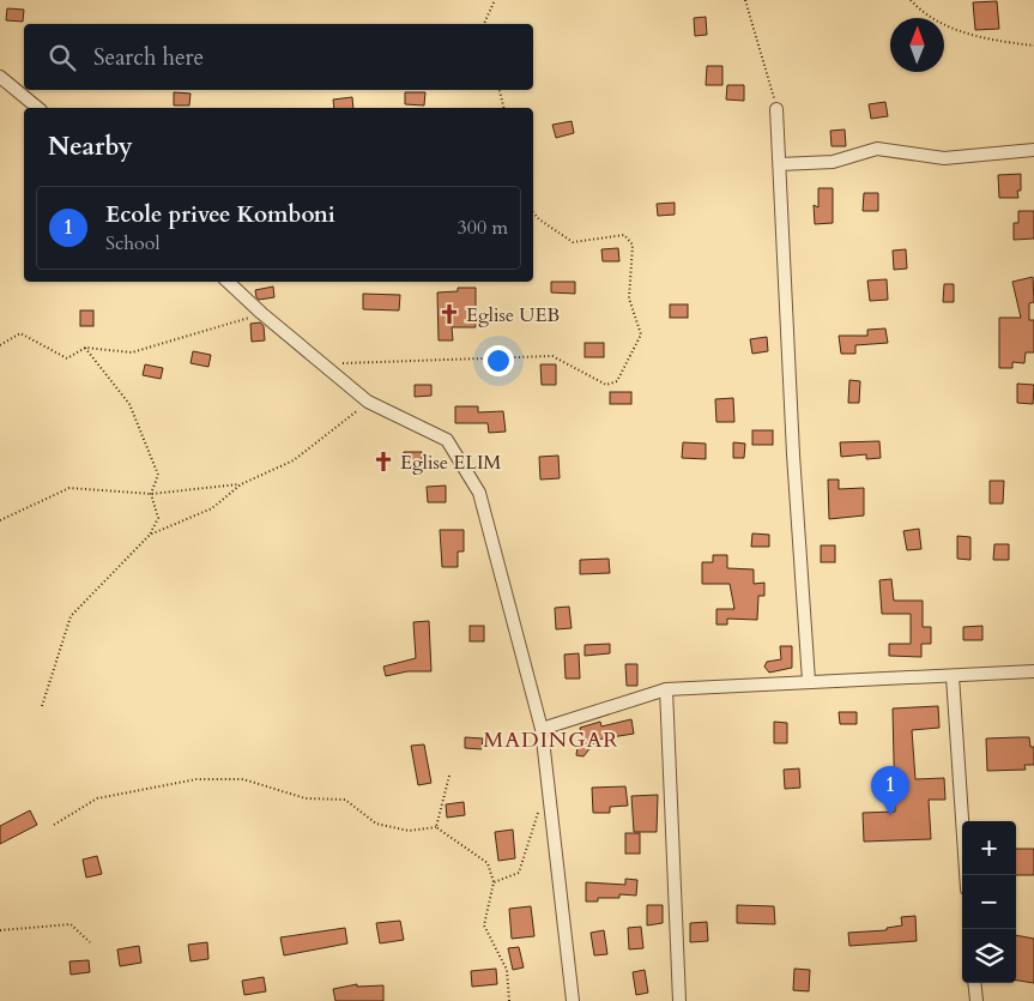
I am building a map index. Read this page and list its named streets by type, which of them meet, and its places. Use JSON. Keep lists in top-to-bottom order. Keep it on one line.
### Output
{"districts":["MADINGAR"],"places":{"church":["Eglise UEB","Eglise ELIM"]},"north":"top","page":{"search":"Search here","heading":"Nearby","list":[{"mark":"1","name":"Ecole privee Komboni","note":"School","value":"300 m"}],"pins":"1","map_buttons":["+","−"]}}
